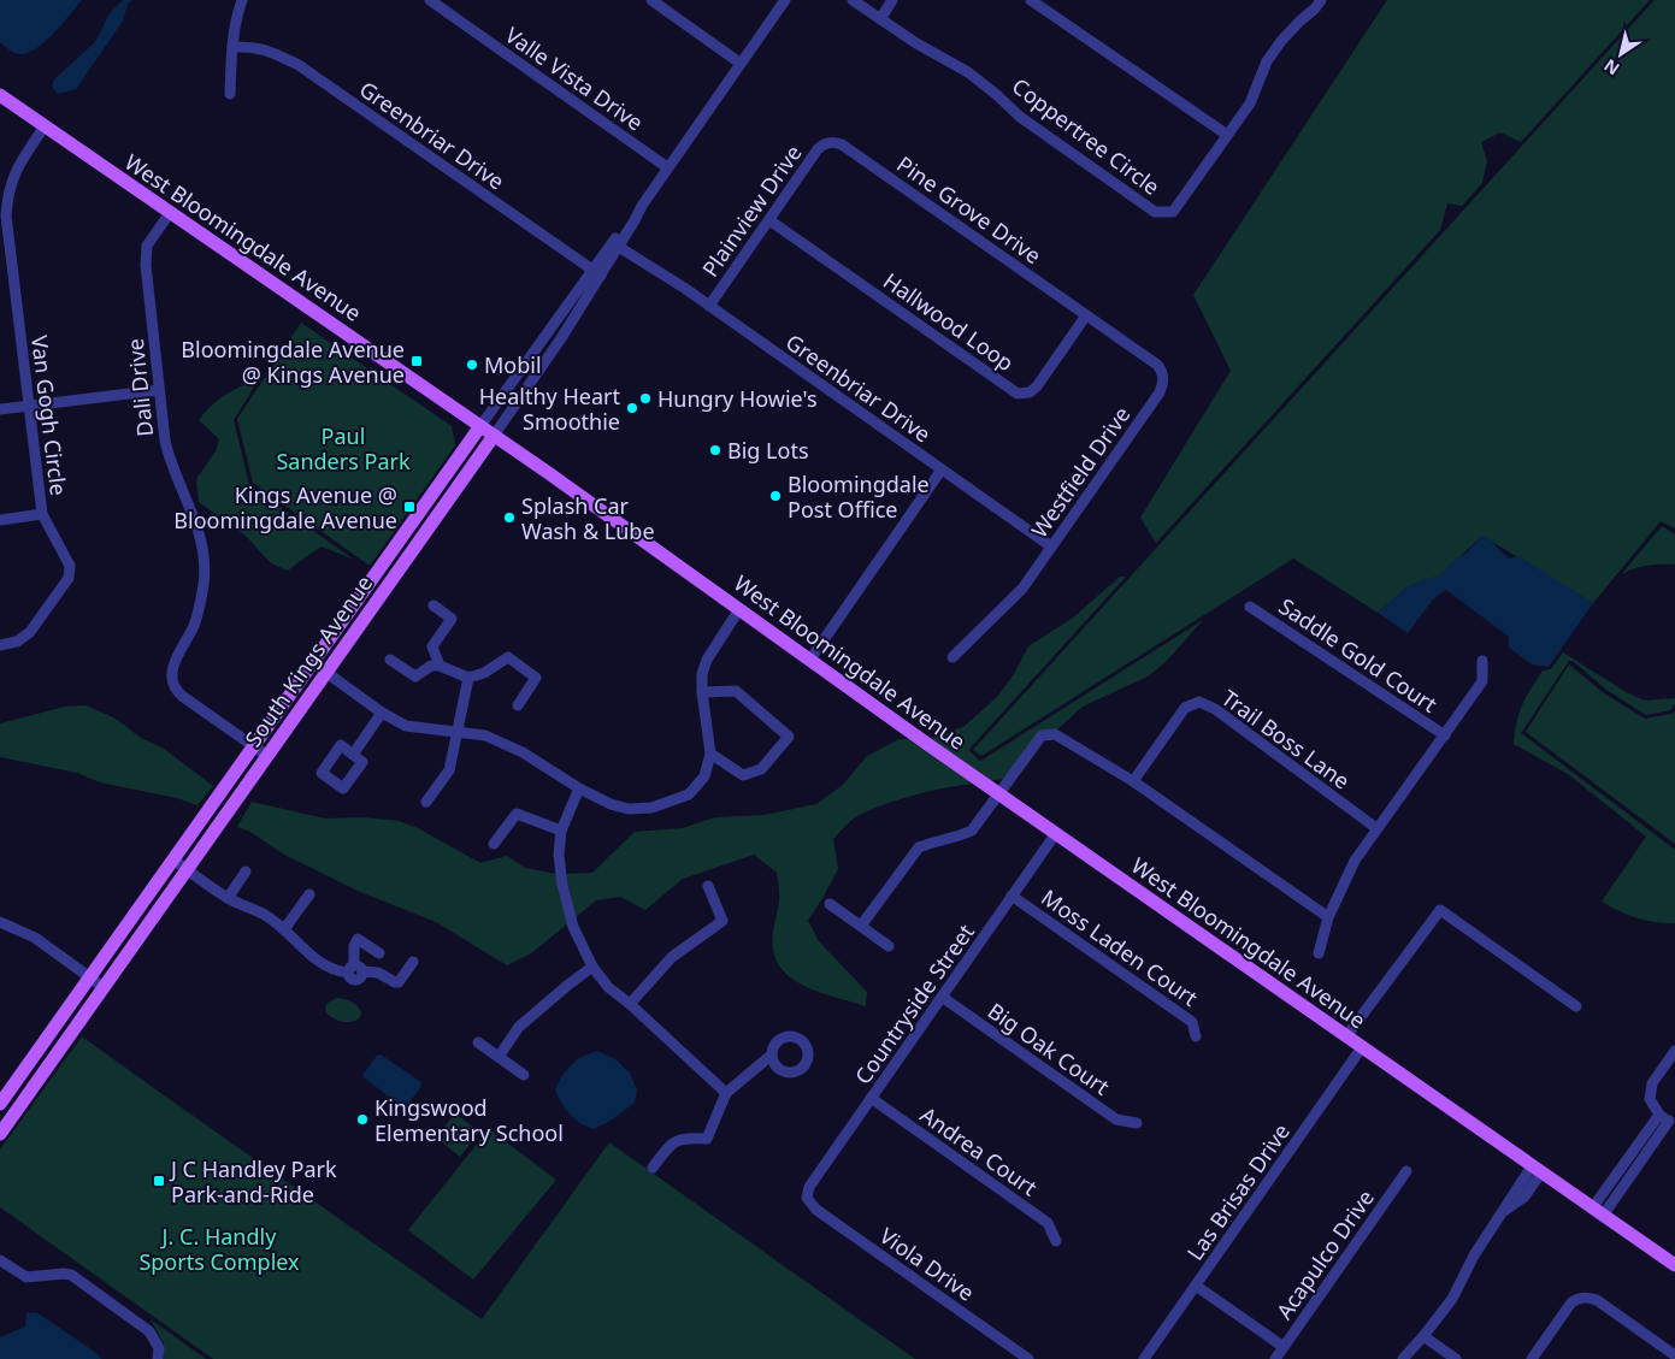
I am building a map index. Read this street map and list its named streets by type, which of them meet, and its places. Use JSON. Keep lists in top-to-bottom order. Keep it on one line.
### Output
{"streets":{"main road":["West Bloomingdale Avenue","South Kings Avenue"],"street":["Valle Vista Drive","Greenbriar Drive","Coppertree Circle","Pine Grove Drive","Plainview Drive","Hallwood Loop","Dali Drive","Van Gogh Circle","Westfield Drive","Saddle Gold Court","Trail Boss Lane","Moss Laden Court","Countryside Street","Big Oak Court","Andrea Court","Las Brisas Drive","Acapulco Drive","Viola Drive"]},"crossings":[["Valle Vista Drive","South Kings Avenue"],["Greenbriar Drive","Plainview Drive"],["Greenbriar Drive","Westfield Drive"],["Greenbriar Drive","South Kings Avenue"],["Pine Grove Drive","Plainview Drive"],["Pine Grove Drive","Hallwood Loop"],["Pine Grove Drive","Westfield Drive"],["Plainview Drive","Hallwood Loop"],["West Bloomingdale Avenue","Dali Drive"],["West Bloomingdale Avenue","Van Gogh Circle"],["West Bloomingdale Avenue","South Kings Avenue"],["West Bloomingdale Avenue","Countryside Street"],["West Bloomingdale Avenue","Las Brisas Drive"],["Hallwood Loop","Westfield Drive"],["Dali Drive","South Kings Avenue"],["Moss Laden Court","Countryside Street"],["Countryside Street","Big Oak Court"],["Countryside Street","Andrea Court"],["Countryside Street","Viola Drive"]],"parks":["Paul Sanders Park","J. C. Handly Sports Complex"],"places":{"transit":["Bloomingdale Avenue @ Kings Avenue","Kings Avenue @ Bloomingdale Avenue","J C Handley Park Park-and-Ride"],"other":["Mobil","Hungry Howie's","Healthy Heart Smoothie","Big Lots","Bloomingdale Post Office","Splash Car Wash & Lube","Kingswood Elementary School"]},"north":"bottom left"}
